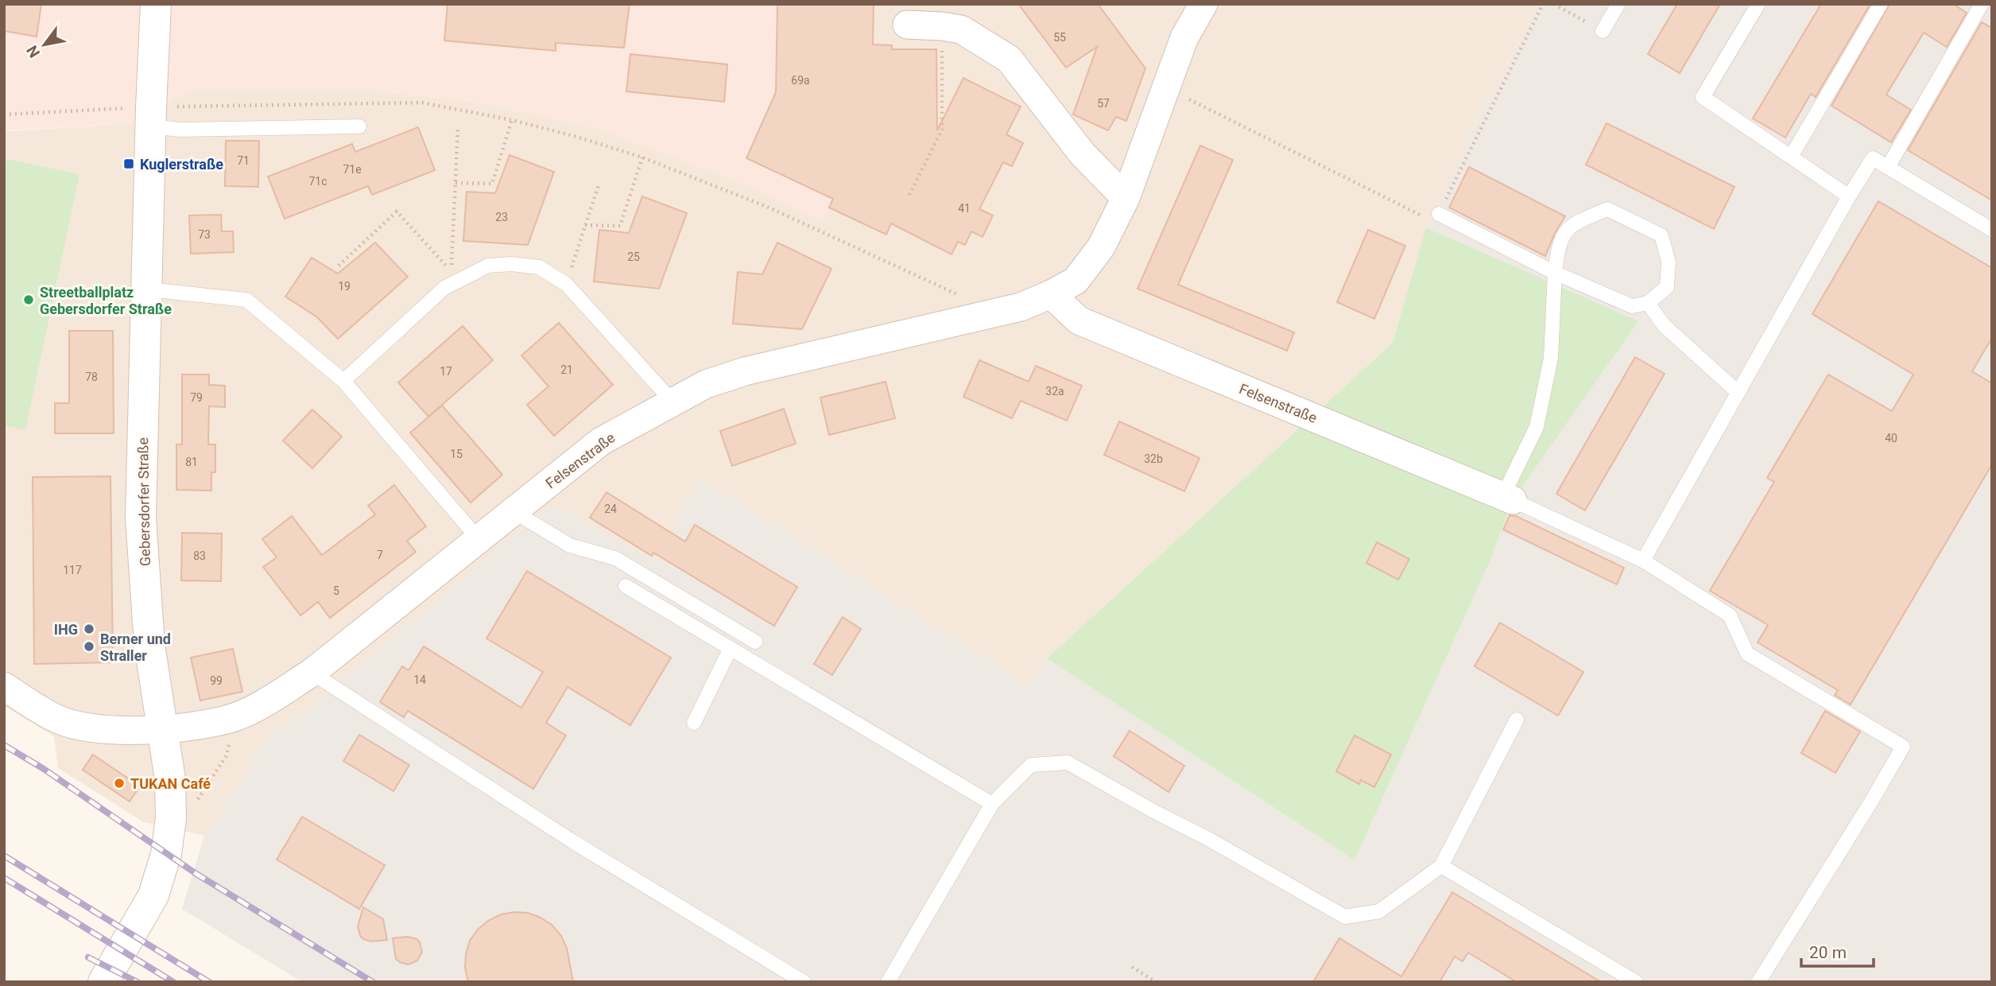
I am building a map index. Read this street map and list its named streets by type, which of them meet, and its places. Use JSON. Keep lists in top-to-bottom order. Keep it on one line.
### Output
{"streets":{"main road":["Gebersdorfer Straße"],"street":["Felsenstraße"]},"crossings":[["Felsenstraße","Gebersdorfer Straße"]],"places":{"transit":["Kuglerstraße"],"other":["Streetballplatz Gebersdorfer Straße","IHG","Berner und Straller","TUKAN Café"]},"house_numbers":["55","69a","57","71","71e","71c","41","23","73","25","19","21","17","78","32a","79","40","15","32b","81","24","7","83","117","5","14","99"],"scale_bar":"20 m","north":"bottom left"}
